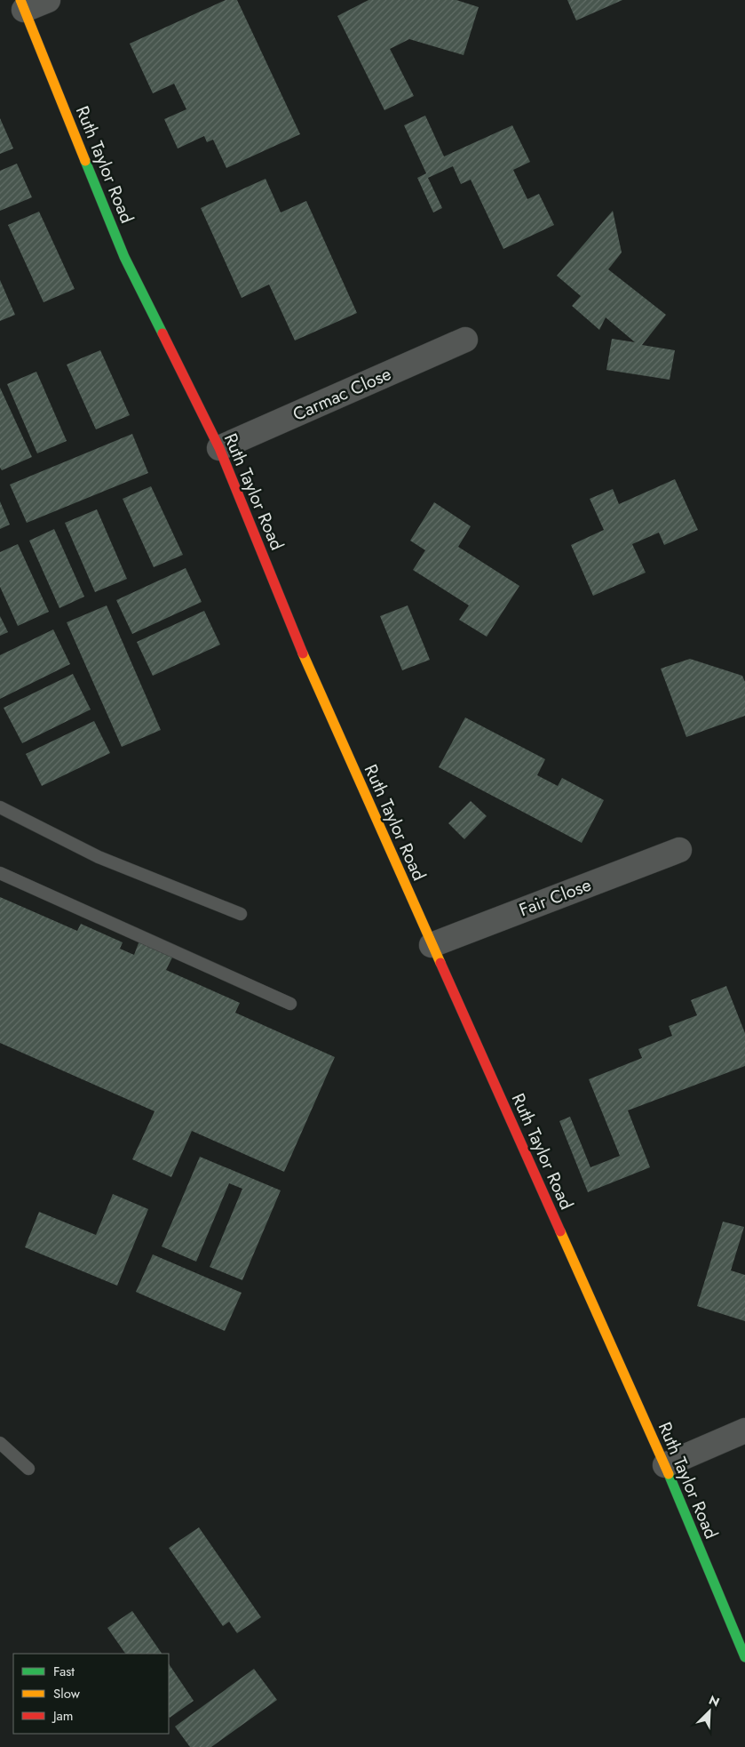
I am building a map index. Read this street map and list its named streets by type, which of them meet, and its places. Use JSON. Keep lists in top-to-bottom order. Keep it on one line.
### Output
{"streets":{"street":["Ruth Taylor Road","Carmac Close","Fair Close"]},"crossings":[["Ruth Taylor Road","Carmac Close"],["Ruth Taylor Road","Fair Close"]],"legend":["Fast","Slow","Jam"],"north":"top right"}
